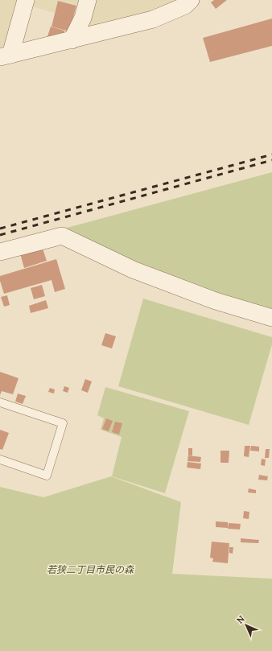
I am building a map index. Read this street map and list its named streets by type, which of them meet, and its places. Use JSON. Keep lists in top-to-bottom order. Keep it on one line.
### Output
{"parks":["若狭二丁目市民の森"],"north":"top left"}
